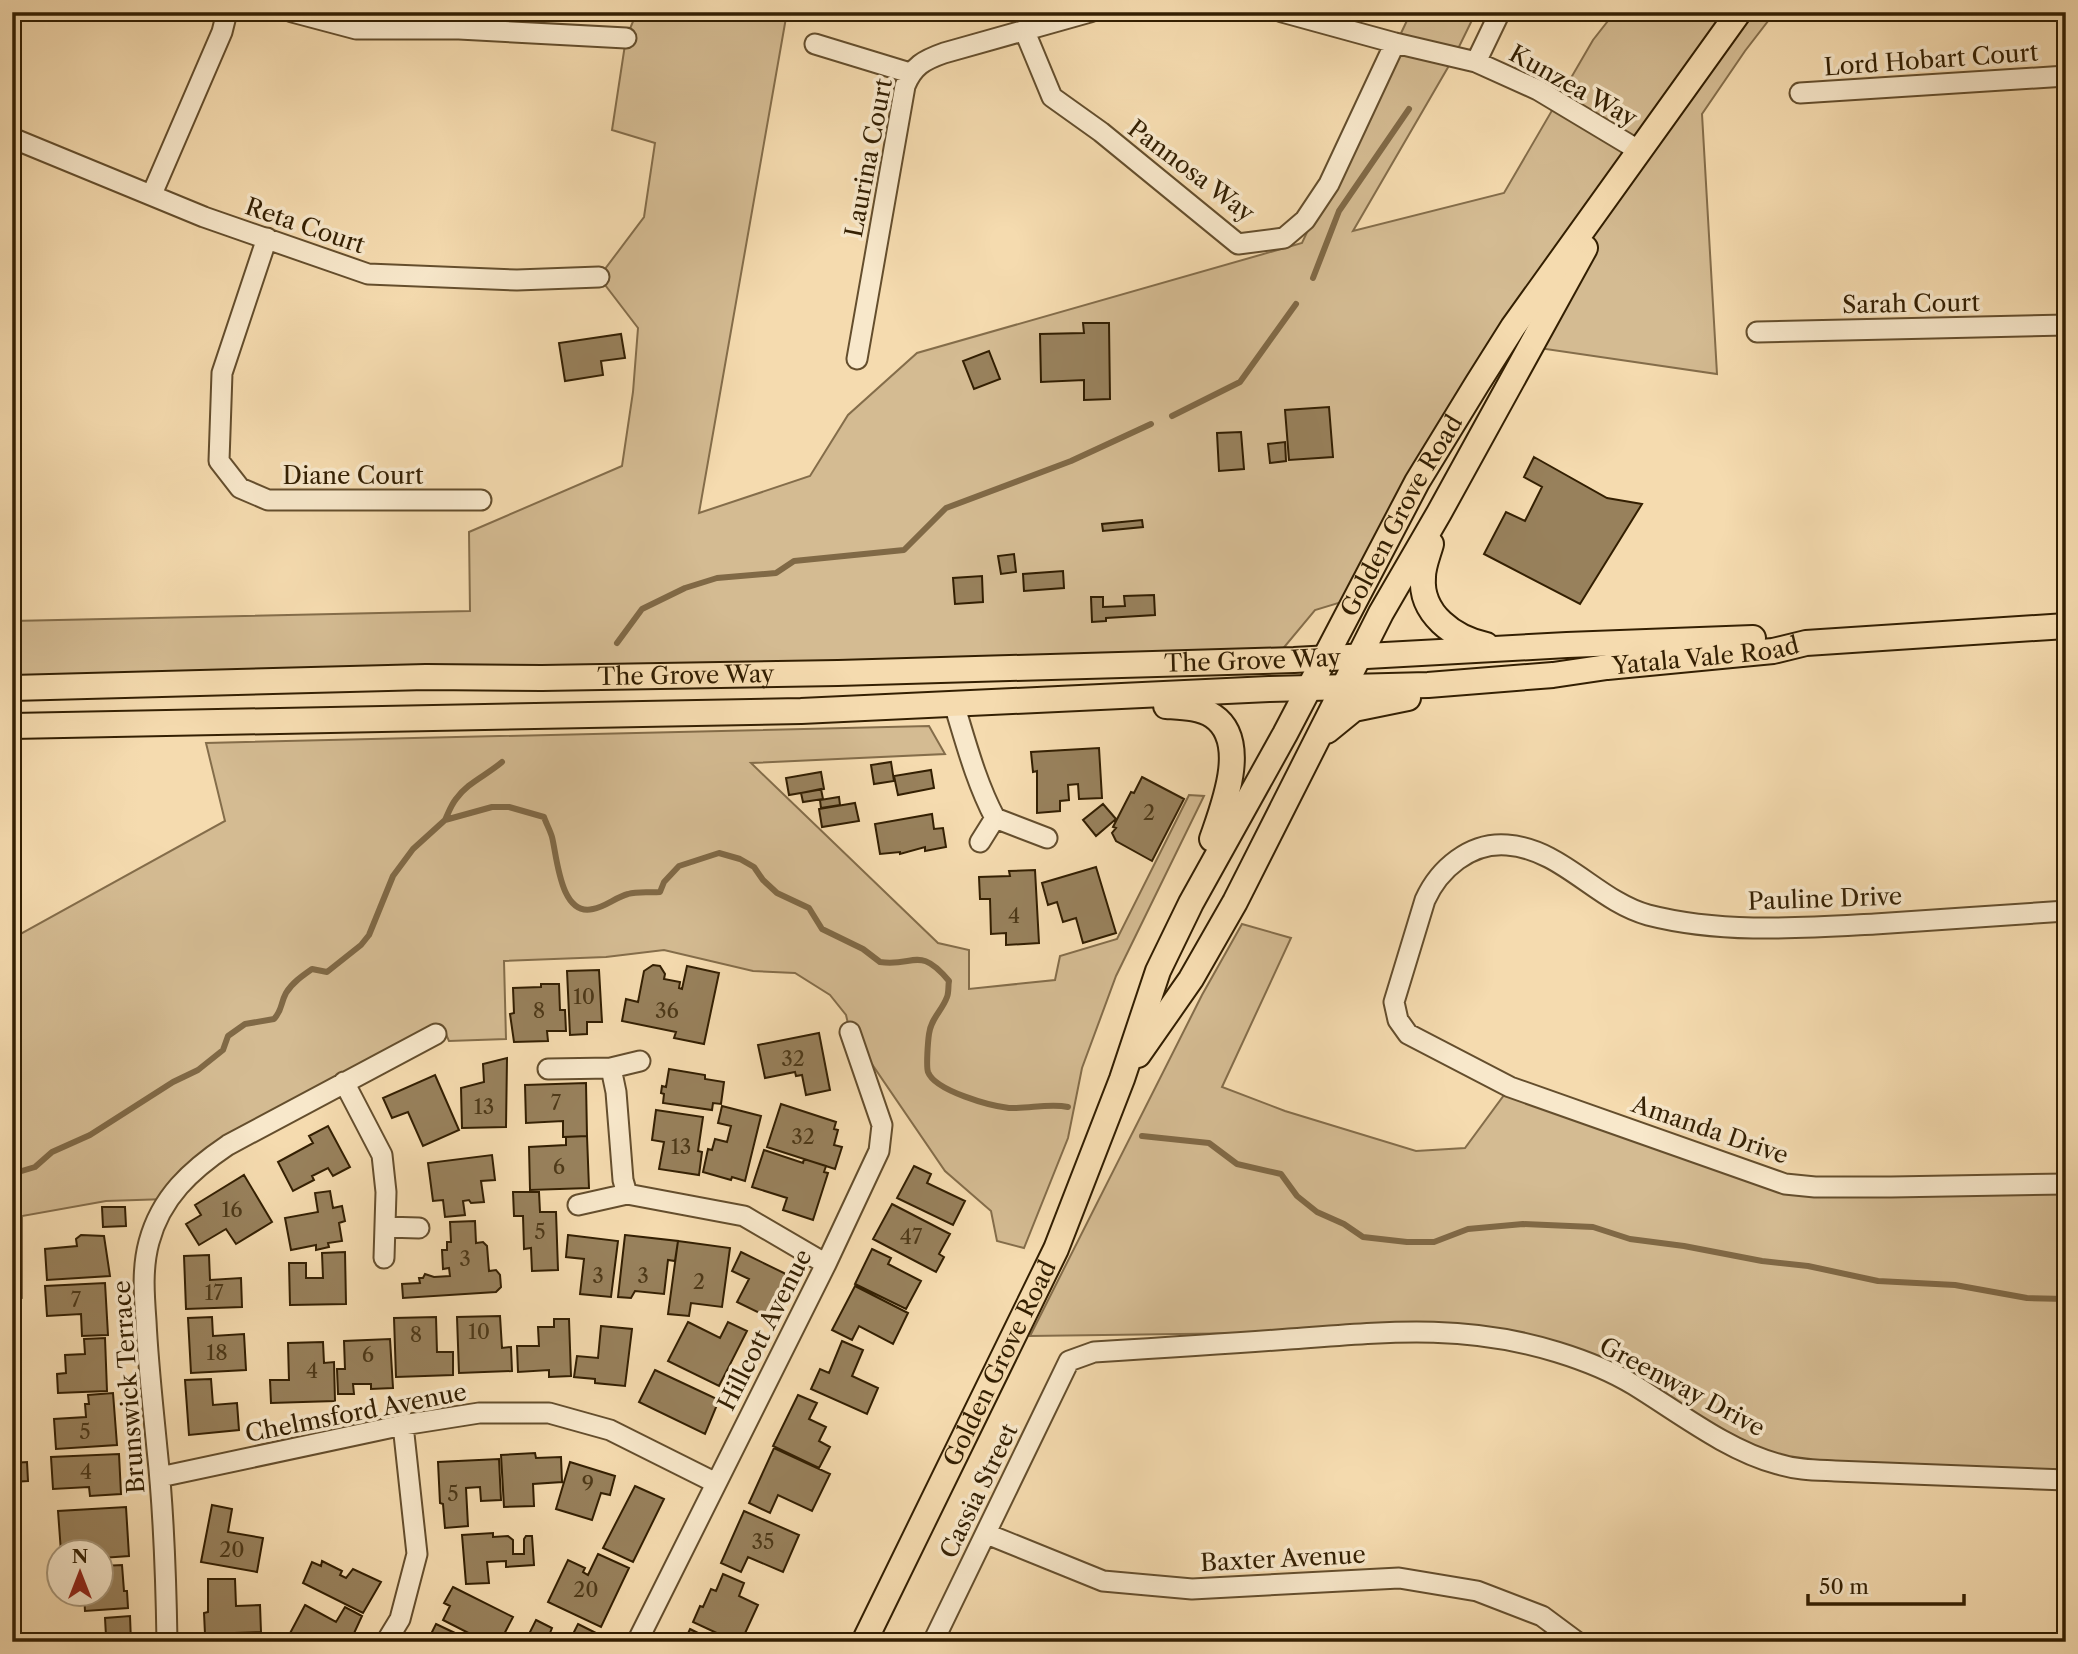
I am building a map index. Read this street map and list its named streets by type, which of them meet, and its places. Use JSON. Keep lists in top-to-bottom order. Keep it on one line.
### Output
{"streets":{"main road":["Golden Grove Road","Yatala Vale Road","The Grove Way"],"street":["Lord Hobart Court","Kunzea Way","Laurina Court","Pannosa Way","Reta Court","Sarah Court","Diane Court","Pauline Drive","Amanda Drive","Hillcott Avenue","Brunswick Terrace","Greenway Drive","Chelmsford Avenue","Cassia Street","Baxter Avenue"]},"crossings":[["Kunzea Way","Pannosa Way"],["Kunzea Way","Golden Grove Road"],["Laurina Court","Pannosa Way"],["Reta Court","Diane Court"],["Golden Grove Road","Yatala Vale Road"],["Golden Grove Road","The Grove Way"],["Yatala Vale Road","The Grove Way"],["Pauline Drive","Amanda Drive"],["Hillcott Avenue","Chelmsford Avenue"],["Brunswick Terrace","Chelmsford Avenue"],["Greenway Drive","Cassia Street"],["Cassia Street","Baxter Avenue"]],"house_numbers":["2","4","10","8","36","32","7","13","32","13","6","16","5","47","3","3","3","2","17","7","10","8","18","6","4","5","4","9","5","35","20","20"],"scale_bar":"50 m","north":"top"}
